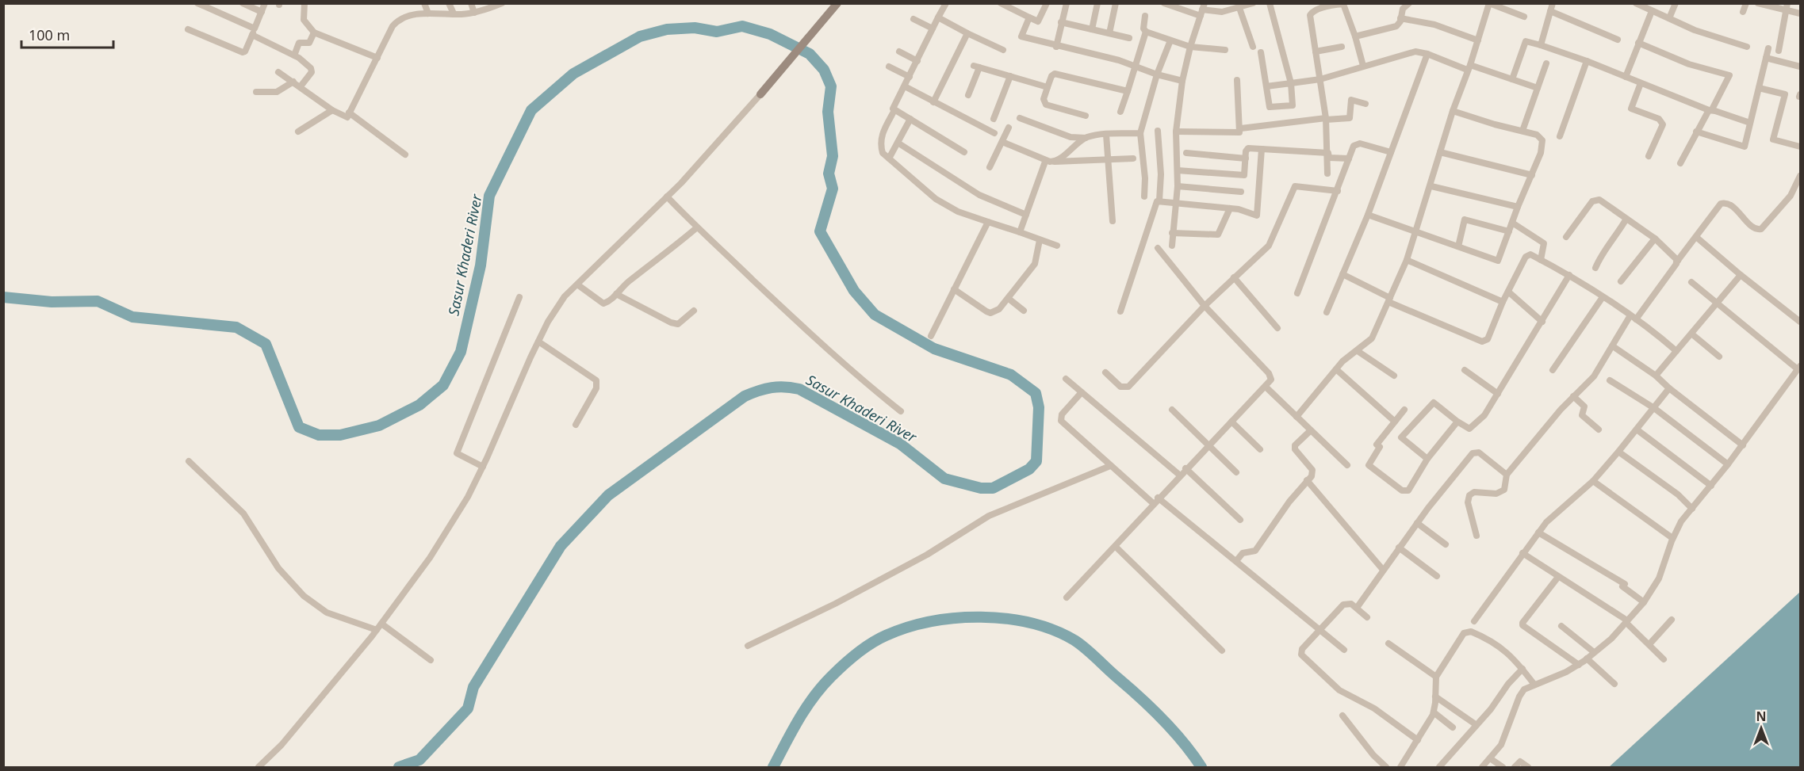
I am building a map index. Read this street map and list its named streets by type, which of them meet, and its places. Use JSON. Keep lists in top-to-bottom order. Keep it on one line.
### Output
{"water":["Sasur Khaderi River"],"scale_bar":"100 m","north":"top"}
